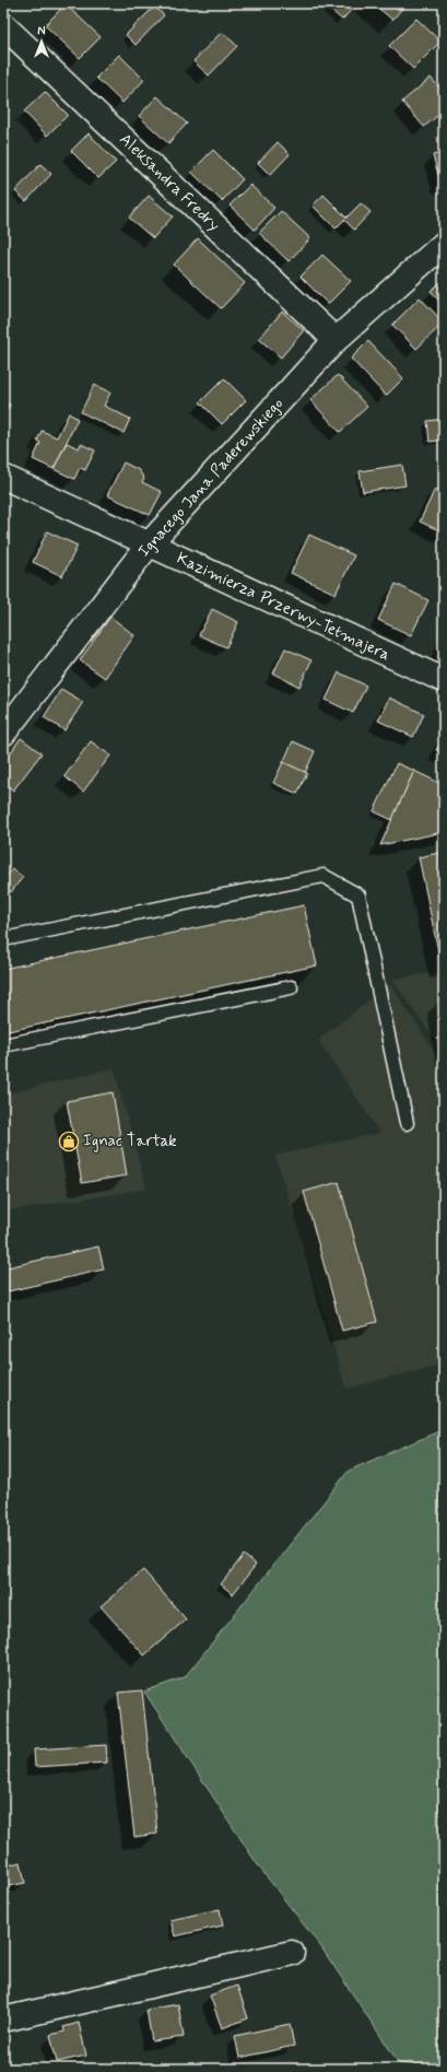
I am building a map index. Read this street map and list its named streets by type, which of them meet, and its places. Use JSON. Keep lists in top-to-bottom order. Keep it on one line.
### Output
{"streets":{"street":["Aleksandra Fredry","Ignacego Jana Paderewskiego","Kazimierza Przerwy-Tetmajera"]},"crossings":[["Aleksandra Fredry","Ignacego Jana Paderewskiego"],["Ignacego Jana Paderewskiego","Kazimierza Przerwy-Tetmajera"]],"places":{"shop":["Ignac Tartak"]},"north":"top"}
